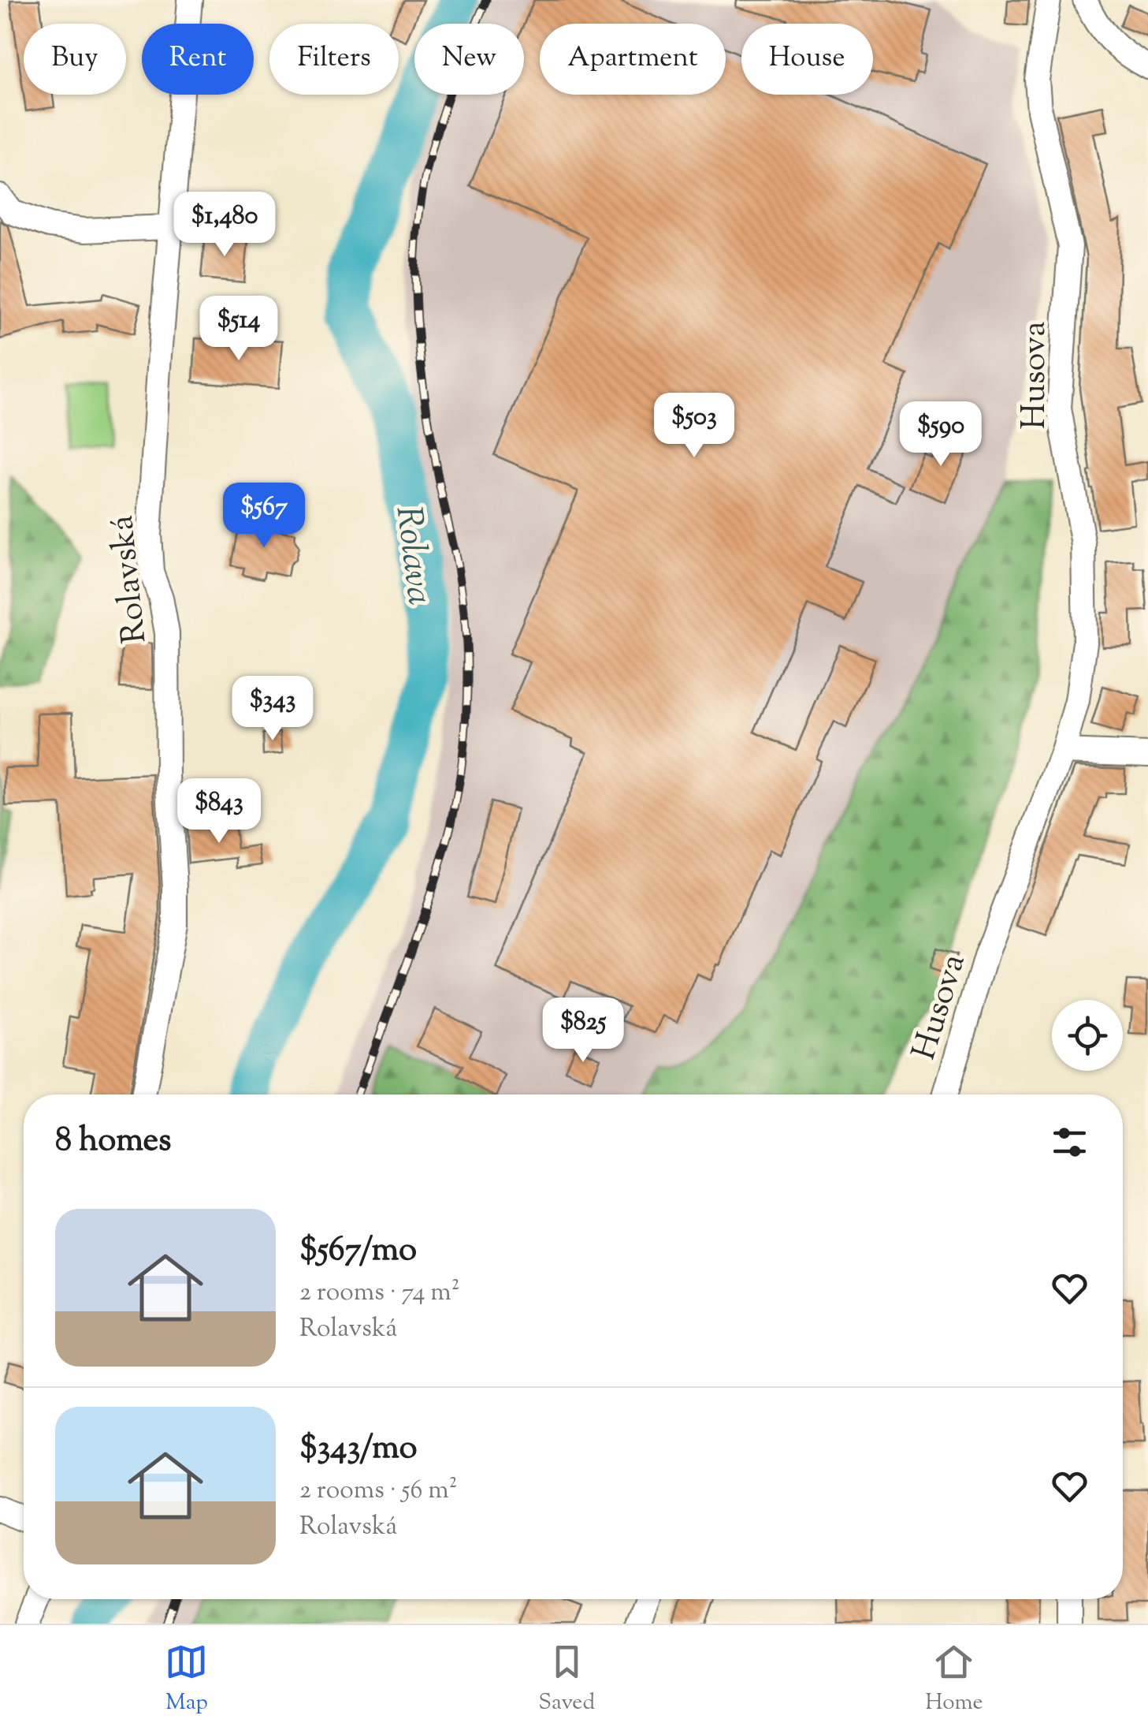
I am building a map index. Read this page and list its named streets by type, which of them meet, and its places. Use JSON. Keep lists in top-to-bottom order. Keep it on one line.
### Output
{"streets":{"street":["Husova","Rolavská"]},"water":["Rolava"],"page":{"chip":["Buy","Rent","Filters","New","Apartment","House"],"price":["$1,480","$514","$503","$590","$567","$343","$843","$825"],"heading":"8 homes","list":[{"name":"$567/mo","note":"2 rooms · 74 m² · Rolavská"},{"name":"$343/mo","note":"2 rooms · 56 m² · Rolavská"}],"tabs":["Map","Saved","Home"]}}
